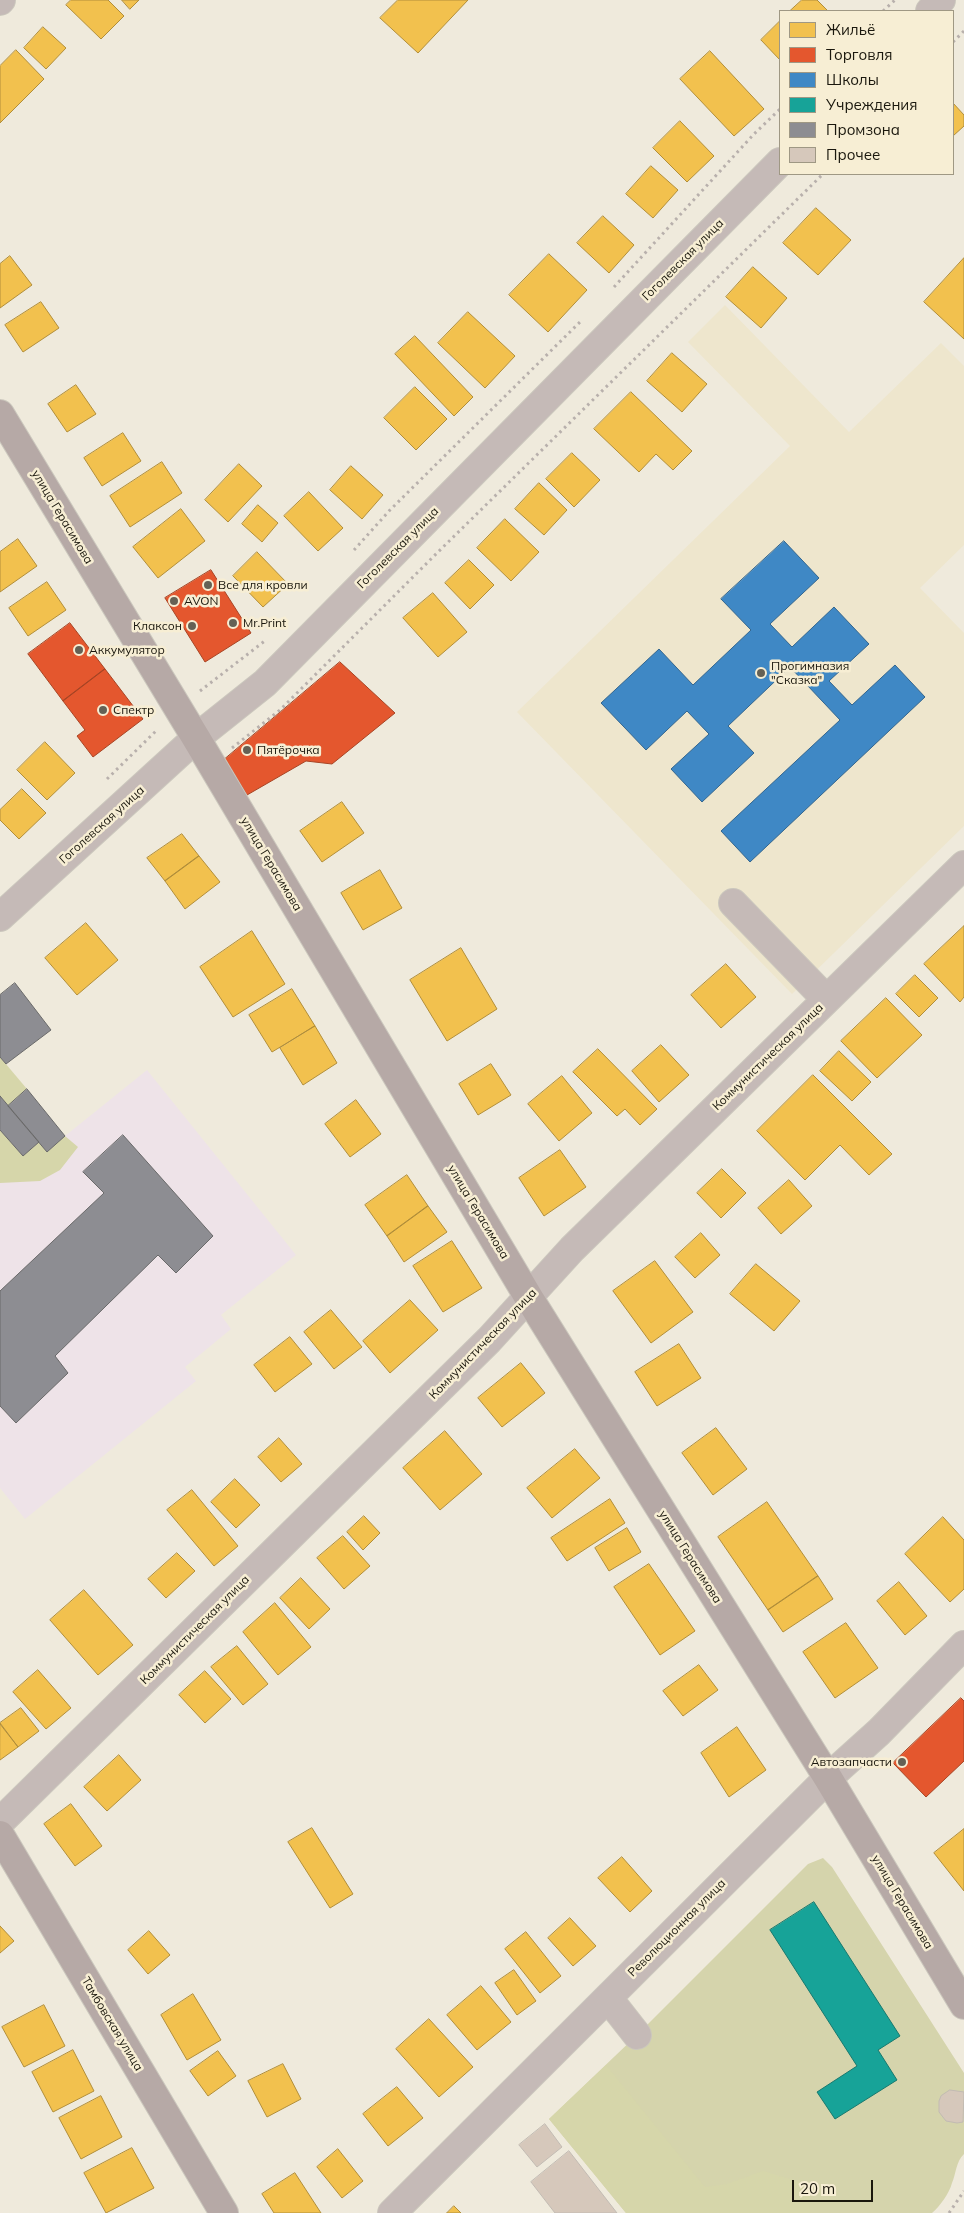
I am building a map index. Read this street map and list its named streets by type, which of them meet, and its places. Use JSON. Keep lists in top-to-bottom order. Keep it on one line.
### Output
{"streets":{"main road":["улица Герасимова","Тамбовская улица"],"street":["Гоголевская улица","Коммунистическая улица","Революционная улица"]},"crossings":[["Гоголевская улица","улица Герасимова"],["улица Герасимова","Коммунистическая улица"],["улица Герасимова","Революционная улица"]],"places":["Все для кровли","AVON","Mr.Print","Клаксон","Аккумулятор","Прогимназия \"Сказка\"","Спектр","Пятёрочка","Автозапчасти"],"legend":["Жильё","Торговля","Школы","Учреждения","Промзона","Прочее"],"scale_bar":"20 m"}
